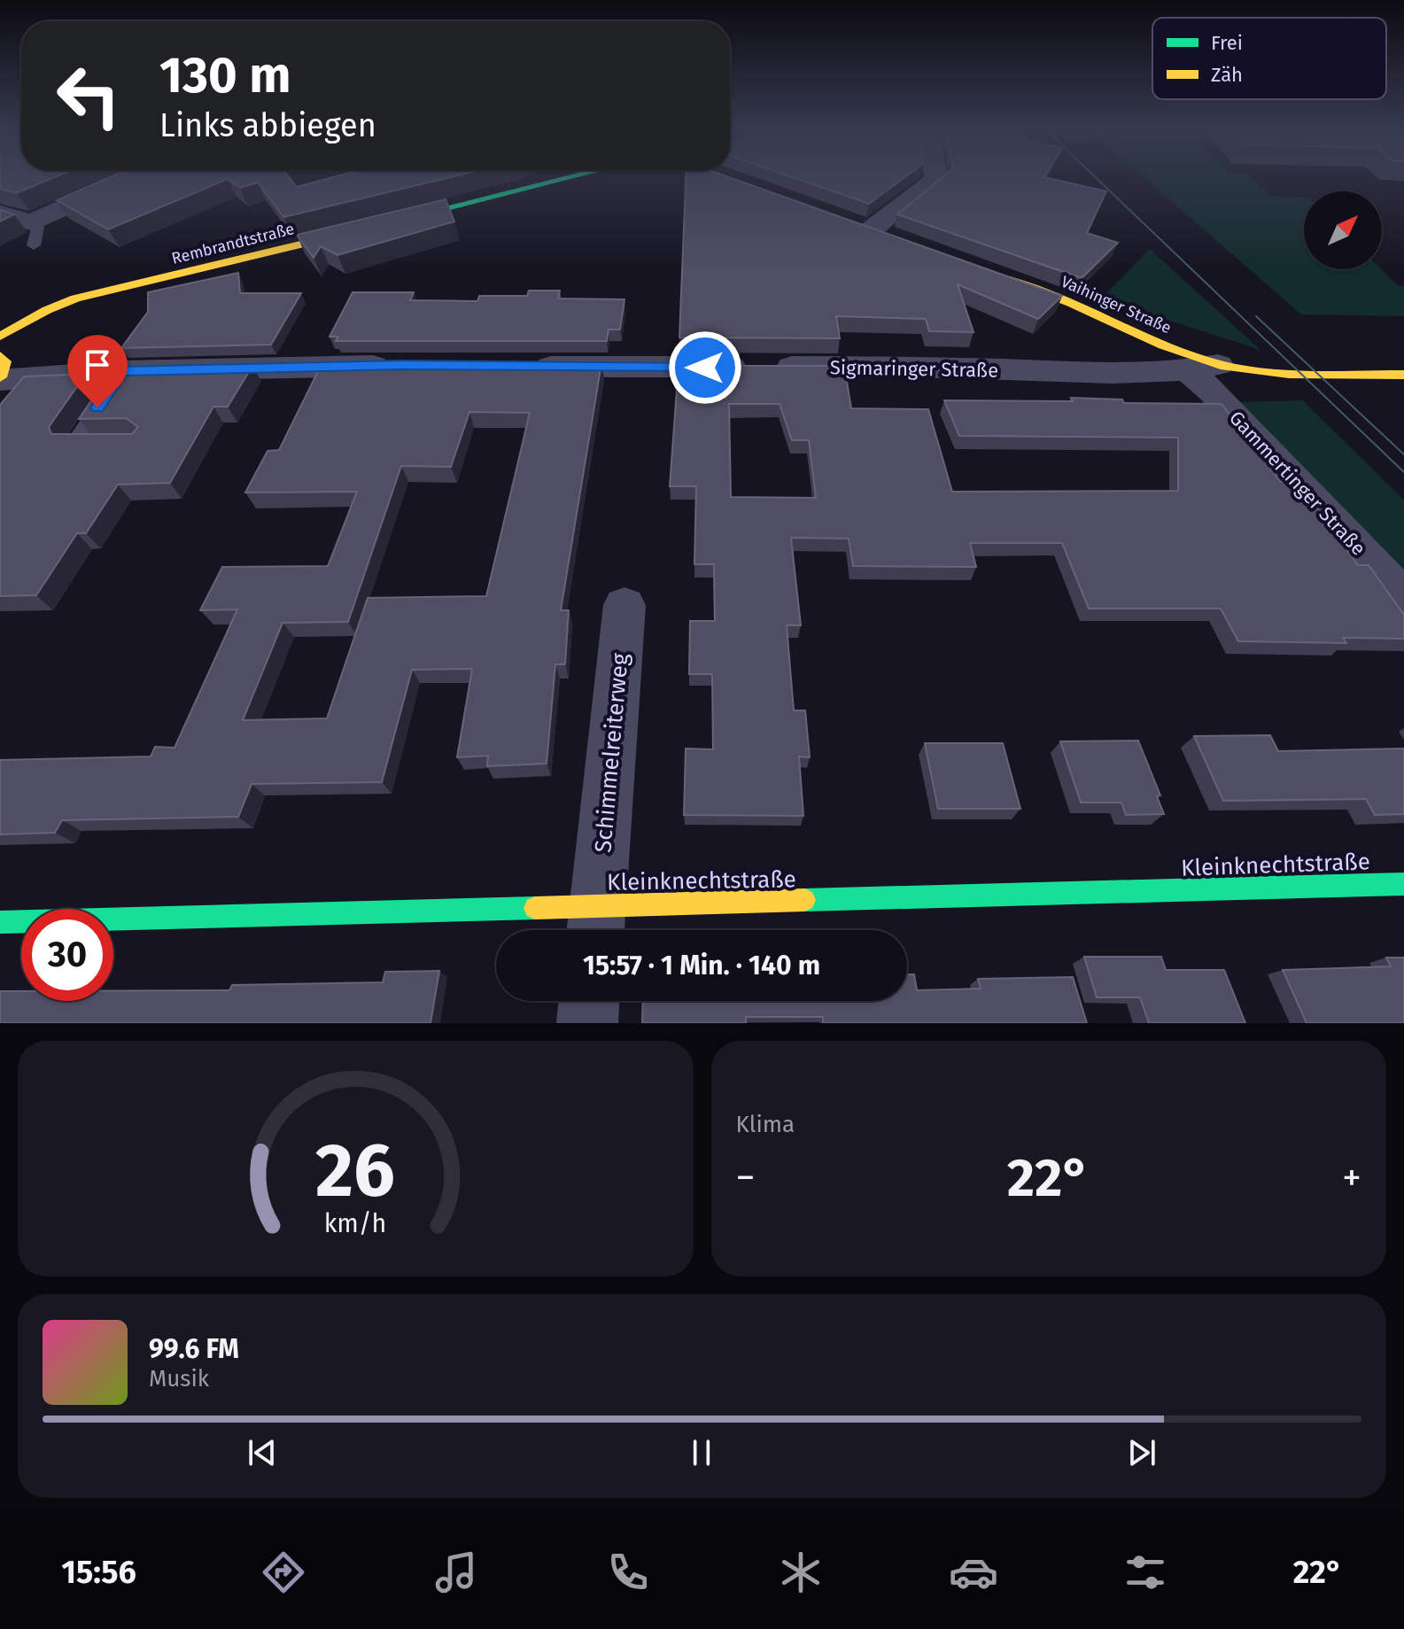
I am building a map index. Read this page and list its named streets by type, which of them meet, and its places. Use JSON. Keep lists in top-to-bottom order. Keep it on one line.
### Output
{"streets":{"main road":["Rembrandtstraße","Vaihinger Straße","Sigmaringer Straße","Kleinknechtstraße"],"street":["Gammertinger Straße","Schimmelreiterweg"]},"crossings":[["Vaihinger Straße","Sigmaringer Straße"],["Sigmaringer Straße","Gammertinger Straße"],["Schimmelreiterweg","Kleinknechtstraße"]],"legend":["Frei","Zäh"],"north":"top right","page":{"turn":["130 m","Links abbiegen"],"limit":"30","trip":"15:57 · 1 Min. · 140 m","tile":"Klima","heat":["−","22°","+"],"song":["99.6 FM","Musik"],"tabs":["15:56","22°"],"gauge":["26","km/h"]}}
